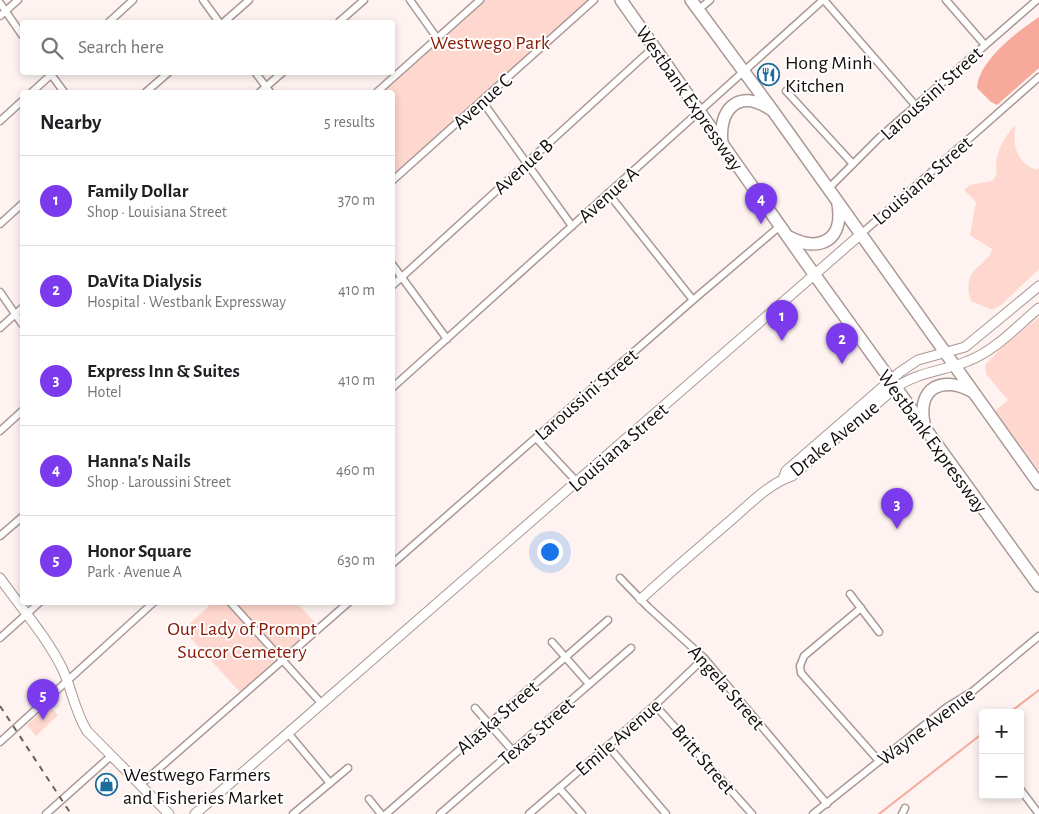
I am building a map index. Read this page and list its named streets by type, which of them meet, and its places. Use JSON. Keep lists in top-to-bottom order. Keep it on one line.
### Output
{"streets":{"highway":["Westbank Expressway"],"main road":["Louisiana Street","Drake Avenue"],"street":["Laroussini Street","Avenue C","Avenue B","Avenue A","Angela Street","Alaska Street","Wayne Avenue","Texas Street","Emile Avenue","Britt Street"]},"crossings":[["Laroussini Street","Westbank Expressway"],["Westbank Expressway","Avenue B"],["Westbank Expressway","Louisiana Street"],["Westbank Expressway","Avenue A"],["Westbank Expressway","Drake Avenue"],["Drake Avenue","Angela Street"],["Angela Street","Wayne Avenue"],["Angela Street","Emile Avenue"],["Emile Avenue","Britt Street"]],"parks":["Westwego Park","Our Lady of Prompt Succor Cemetery"],"places":{"restaurant":["Hong Minh Kitchen"],"shop":["Westwego Farmers and Fisheries Market"]},"page":{"search":"Search here","heading":["Nearby","5 results"],"list":[{"mark":"1","name":"Family Dollar","note":"Shop · Louisiana Street","value":"370 m"},{"mark":"2","name":"DaVita Dialysis","note":"Hospital · Westbank Expressway","value":"410 m"},{"mark":"3","name":"Express Inn & Suites","note":"Hotel","value":"410 m"},{"mark":"4","name":"Hanna's Nails","note":"Shop · Laroussini Street","value":"460 m"},{"mark":"5","name":"Honor Square","note":"Park · Avenue A","value":"630 m"}],"pins":["4","1","2","3","5"],"map_buttons":["+","−"]}}
